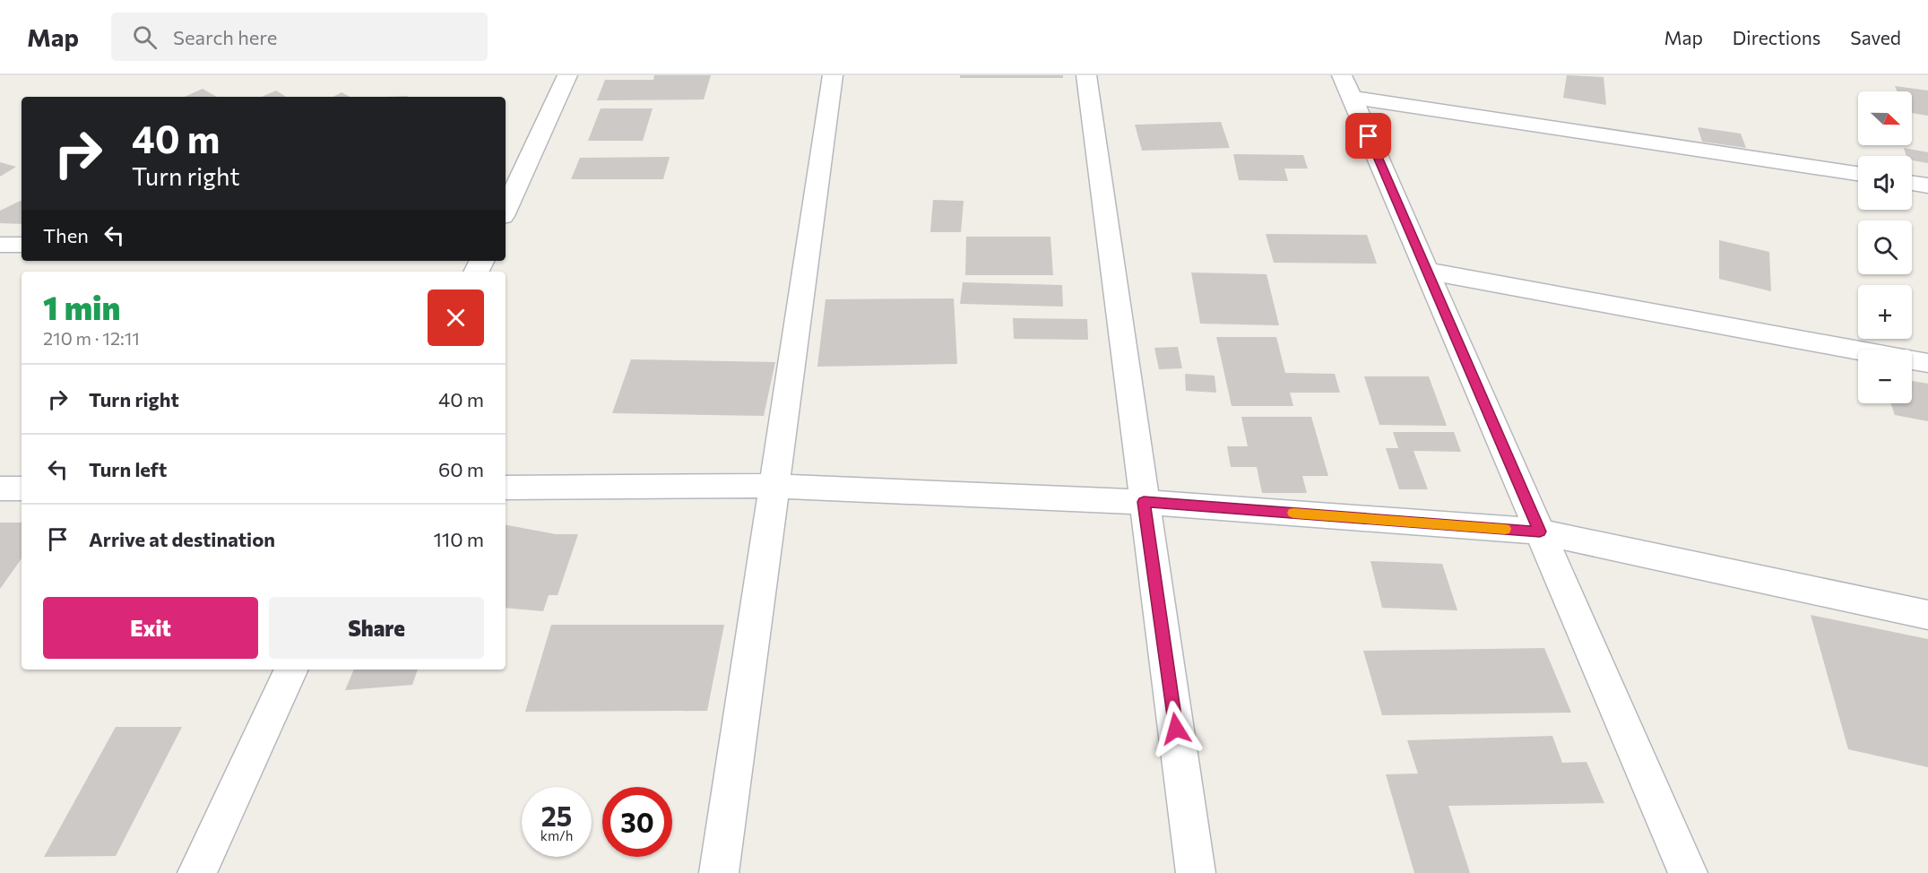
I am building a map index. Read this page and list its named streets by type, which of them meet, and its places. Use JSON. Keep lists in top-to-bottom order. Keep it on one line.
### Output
{"north":"right","page":{"header":"Map","search":"Search here","nav":["Map","Directions","Saved"],"map_buttons":["+","−"],"turn":["40 m","Turn right"],"then":"Then","heading":["1 min","210 m · 12:11"],"list":[{"name":"Turn right","value":"40 m"},{"name":"Turn left","value":"60 m"},{"name":"Arrive at destination","value":"110 m"}],"buttons":["Exit","Share"],"speed":"25 km/h","limit":"30"}}
